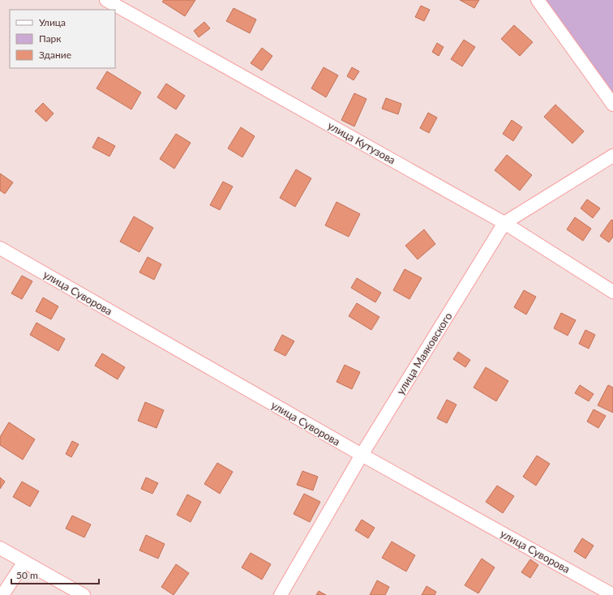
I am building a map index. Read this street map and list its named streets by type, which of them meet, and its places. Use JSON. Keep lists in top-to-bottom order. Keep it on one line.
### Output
{"streets":{"street":["улица Кутузова","улица Суворова","улица Маяковского"]},"crossings":[["улица Кутузова","улица Маяковского"],["улица Суворова","улица Маяковского"]],"legend":["Улица","Парк","Здание"],"scale_bar":"50 m"}
